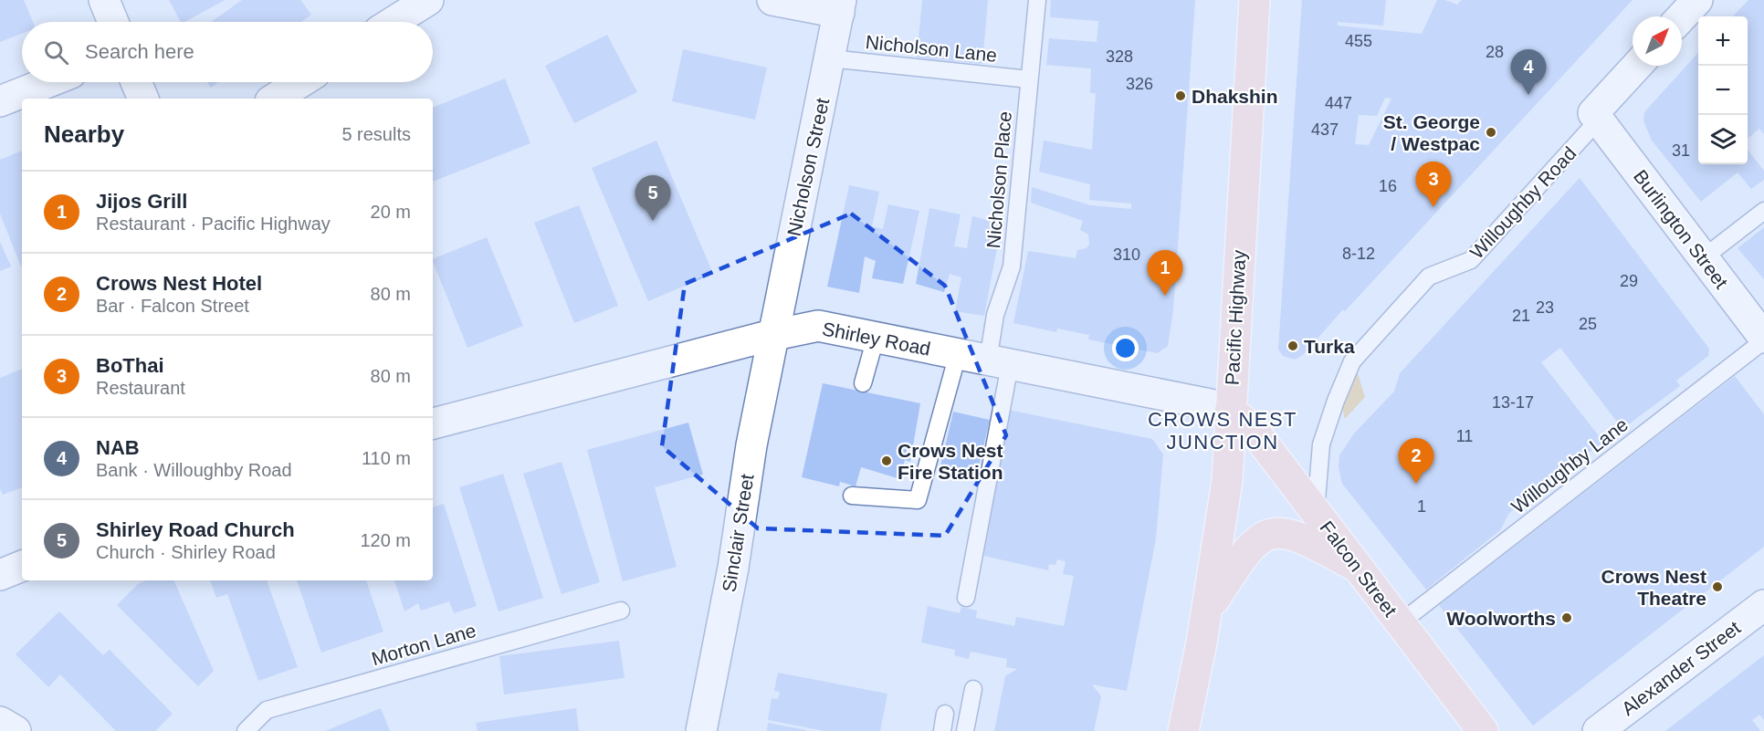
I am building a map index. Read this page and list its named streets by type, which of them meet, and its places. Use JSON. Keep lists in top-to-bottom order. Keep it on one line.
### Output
{"streets":{"main road":["Pacific Highway","Falcon Street"],"street":["Nicholson Street","Willoughby Road","Burlington Street","Shirley Road","Sinclair Street","Alexander Street"],"lane":["Nicholson Lane","Nicholson Place","Willoughby Lane","Morton Lane"]},"crossings":[["Nicholson Lane","Nicholson Street"],["Nicholson Lane","Nicholson Place"],["Nicholson Street","Shirley Road"],["Nicholson Street","Sinclair Street"],["Nicholson Place","Shirley Road"],["Willoughby Road","Burlington Street"],["Willoughby Road","Falcon Street"],["Burlington Street","Willoughby Lane"],["Pacific Highway","Shirley Road"],["Pacific Highway","Falcon Street"],["Shirley Road","Sinclair Street"],["Shirley Road","Falcon Street"],["Willoughby Lane","Falcon Street"]],"districts":["CROWS NEST JUNCTION"],"places":["Dhakshin","St. George / Westpac","Turka","Crows Nest Fire Station","Crows Nest Theatre","Woolworths"],"house_numbers":["455","28","328","326","447","437","31","16","8-12","310","29","23","21","25","13-17","11","1"],"north":"top right","page":{"map_buttons":["+","−"],"search":"Search here","pins":["4","3","5","1","2"],"heading":["Nearby","5 results"],"list":[{"mark":"1","name":"Jijos Grill","note":"Restaurant · Pacific Highway","value":"20 m"},{"mark":"2","name":"Crows Nest Hotel","note":"Bar · Falcon Street","value":"80 m"},{"mark":"3","name":"BoThai","note":"Restaurant","value":"80 m"},{"mark":"4","name":"NAB","note":"Bank · Willoughby Road","value":"110 m"},{"mark":"5","name":"Shirley Road Church","note":"Church · Shirley Road","value":"120 m"}]}}
